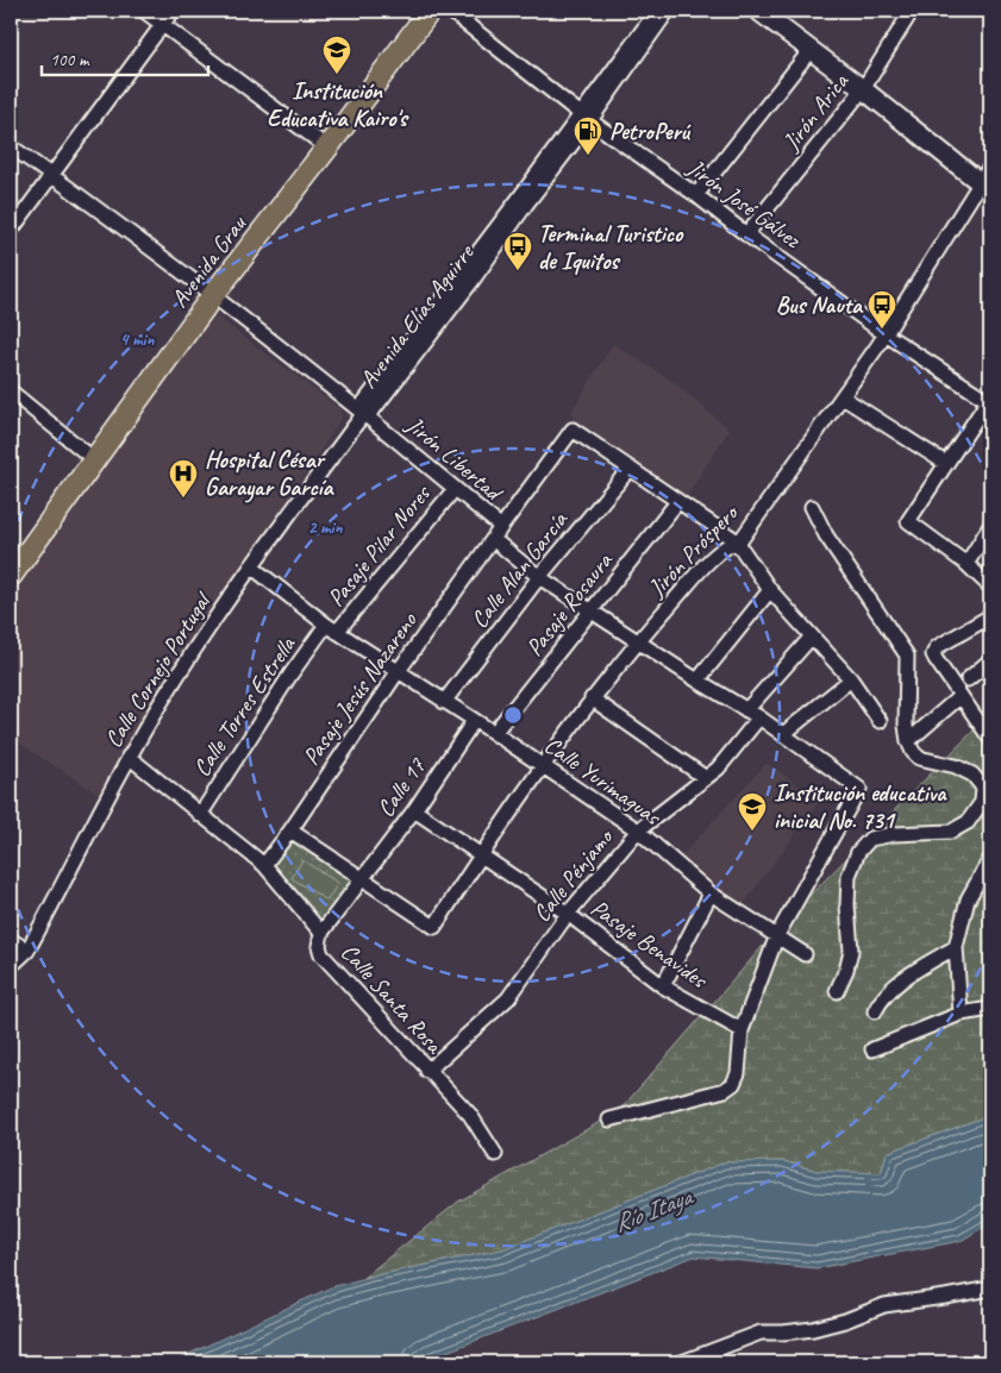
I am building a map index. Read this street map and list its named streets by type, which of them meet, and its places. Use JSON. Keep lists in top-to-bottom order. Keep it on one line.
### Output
{"streets":{"main road":["Avenida Grau"],"street":["Jirón Arica","Jirón José Gálvez","Avenida Elías Aguirre","Jirón Libertad","Pasaje Pilar Nores","Jirón Próspero","Calle Alan García","Pasaje Rosaura","Calle Cornejo Portugal","Pasaje Jesús Nazareno","Calle Torres Estrella","Calle Yurimaguas","Calle 17","Calle Pénjamo","Pasaje Benavides","Calle Santa Rosa"]},"crossings":[["Jirón Arica","Jirón José Gálvez"],["Jirón José Gálvez","Avenida Elías Aguirre"],["Jirón José Gálvez","Jirón Próspero"],["Avenida Grau","Jirón Libertad"],["Avenida Elías Aguirre","Jirón Libertad"],["Avenida Elías Aguirre","Calle Cornejo Portugal"],["Jirón Libertad","Pasaje Pilar Nores"],["Jirón Libertad","Jirón Próspero"],["Jirón Libertad","Calle Alan García"],["Jirón Libertad","Pasaje Rosaura"],["Jirón Libertad","Calle Cornejo Portugal"],["Jirón Libertad","Pasaje Jesús Nazareno"],["Jirón Libertad","Calle Yurimaguas"],["Jirón Libertad","Calle Pénjamo"],["Pasaje Pilar Nores","Calle Torres Estrella"],["Pasaje Pilar Nores","Calle Yurimaguas"],["Jirón Próspero","Calle Yurimaguas"],["Jirón Próspero","Calle 17"],["Jirón Próspero","Pasaje Benavides"],["Calle Alan García","Calle Yurimaguas"],["Pasaje Rosaura","Calle Yurimaguas"],["Calle Cornejo Portugal","Calle Yurimaguas"],["Calle Cornejo Portugal","Calle Santa Rosa"],["Pasaje Jesús Nazareno","Calle Yurimaguas"],["Pasaje Jesús Nazareno","Calle Santa Rosa"],["Calle Torres Estrella","Calle Yurimaguas"],["Calle Torres Estrella","Calle Santa Rosa"],["Calle Yurimaguas","Calle 17"],["Calle Yurimaguas","Calle Pénjamo"],["Calle 17","Pasaje Benavides"],["Calle 17","Calle Santa Rosa"],["Calle Pénjamo","Pasaje Benavides"],["Calle Pénjamo","Calle Santa Rosa"]],"water":["Río Itaya"],"places":{"school or university":["Institución Educativa Kairo's","Institución educativa inicial No. 731"],"fuel station":["PetroPerú"],"bus stop":["Terminal Turistico de Iquitos","Bus Nauta"],"hospital":["Hospital César Garayar García"]},"scale_bar":"100 m","rings":["4 min","2 min"]}
